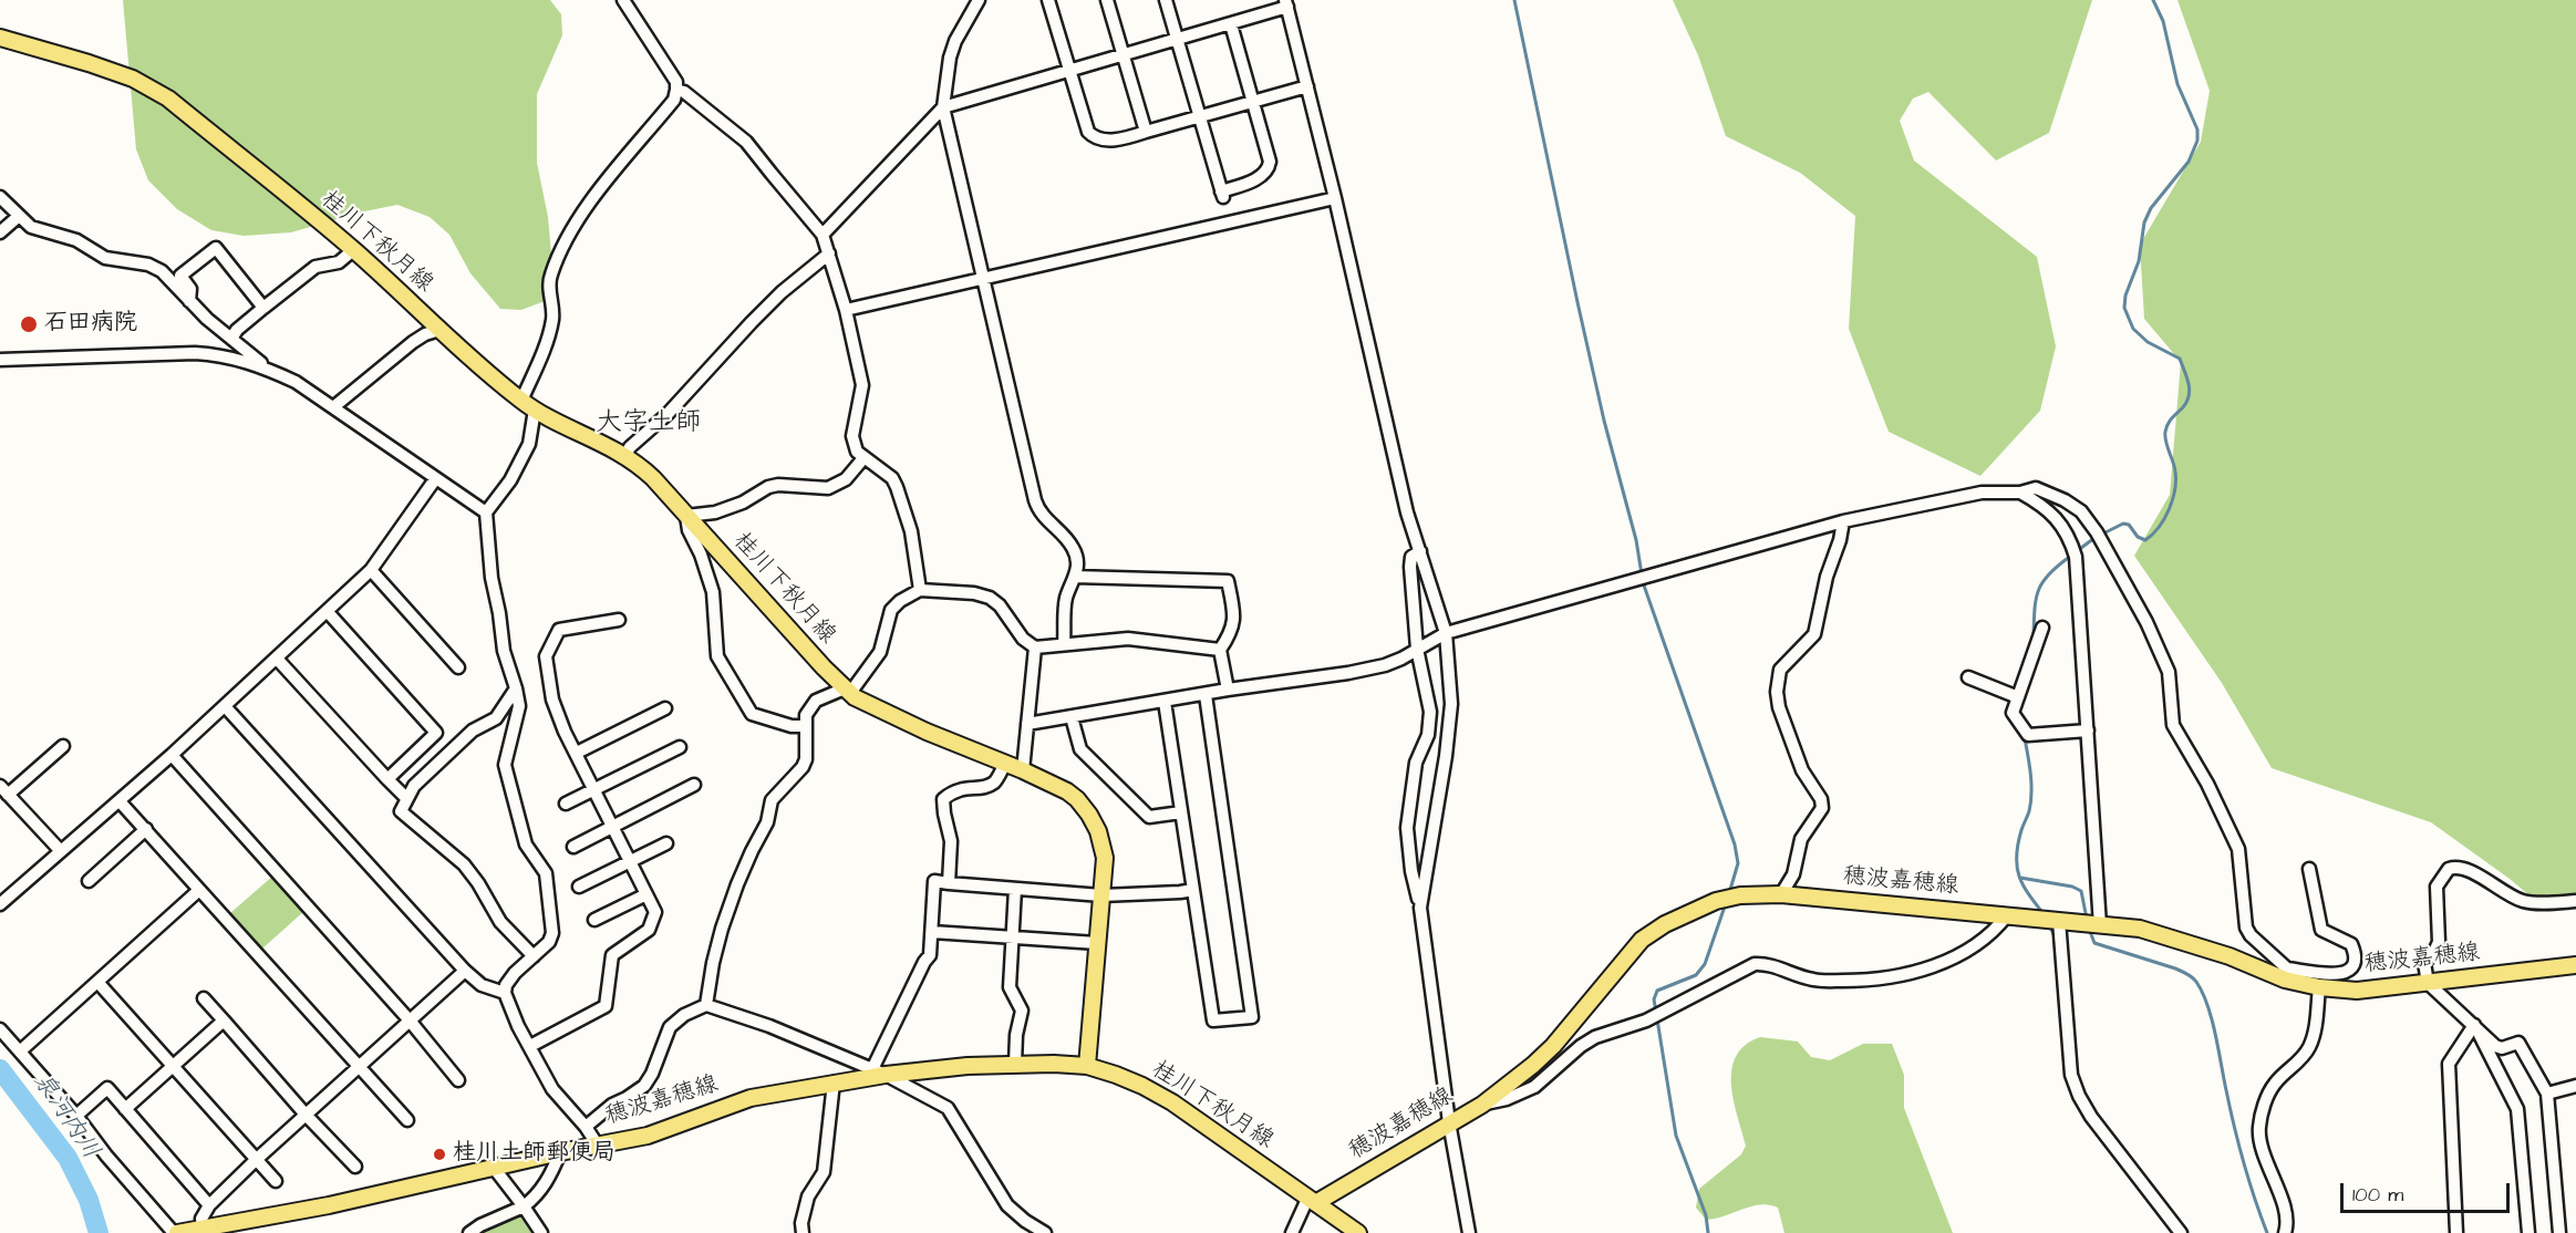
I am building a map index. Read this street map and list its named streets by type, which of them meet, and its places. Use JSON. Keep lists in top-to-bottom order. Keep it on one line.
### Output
{"streets":{"main road":["桂川下秋月線","穂波嘉穂線"]},"crossings":[["桂川下秋月線","穂波嘉穂線"]],"districts":["大字土師"],"water":["泉河内川"],"places":["石田病院","桂川土師郵便局"],"scale_bar":"100 m"}
